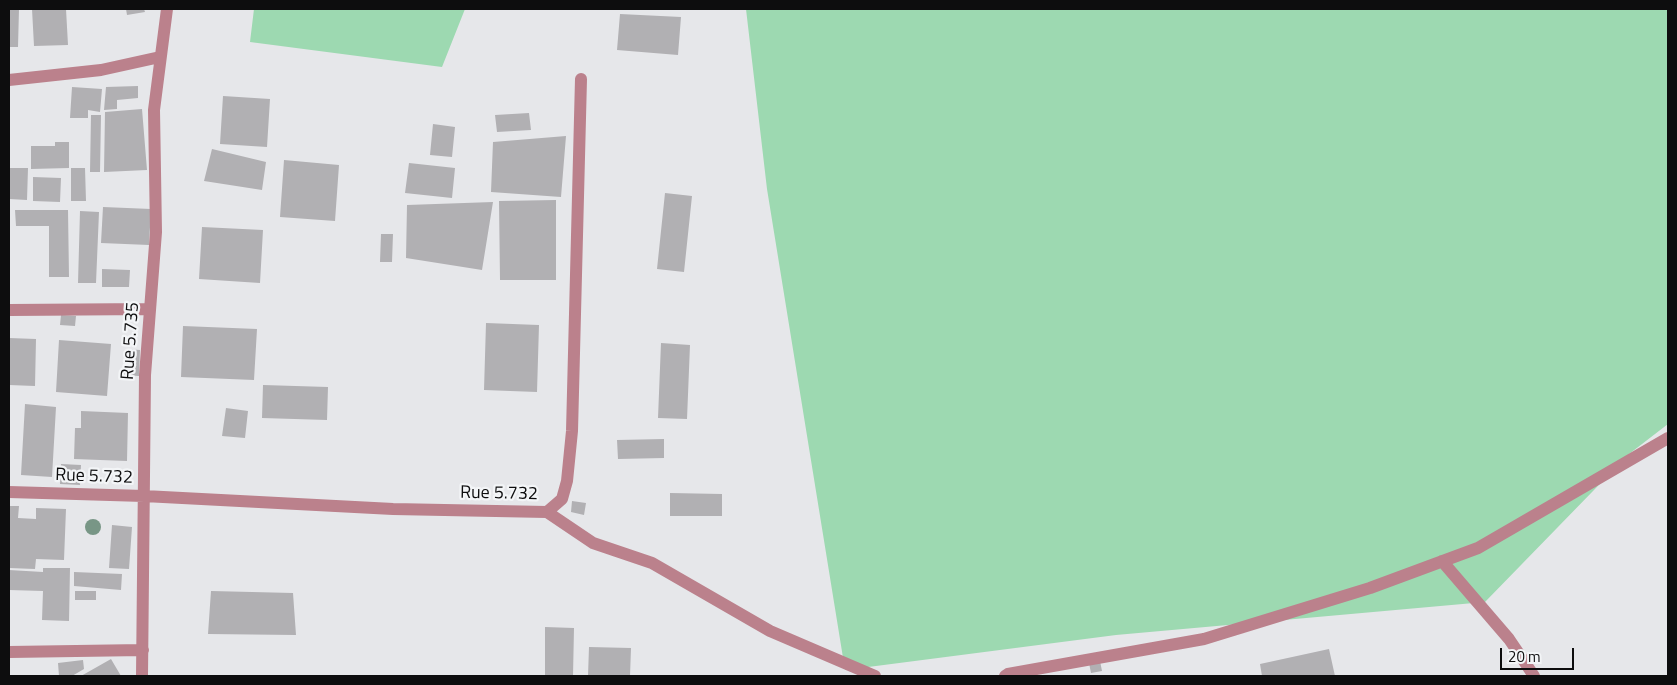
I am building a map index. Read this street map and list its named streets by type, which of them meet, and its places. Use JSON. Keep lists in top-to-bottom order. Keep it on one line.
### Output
{"streets":{"street":["Rue 5.735","Rue 5.732"]},"crossings":[["Rue 5.735","Rue 5.732"]],"scale_bar":"20 m"}
